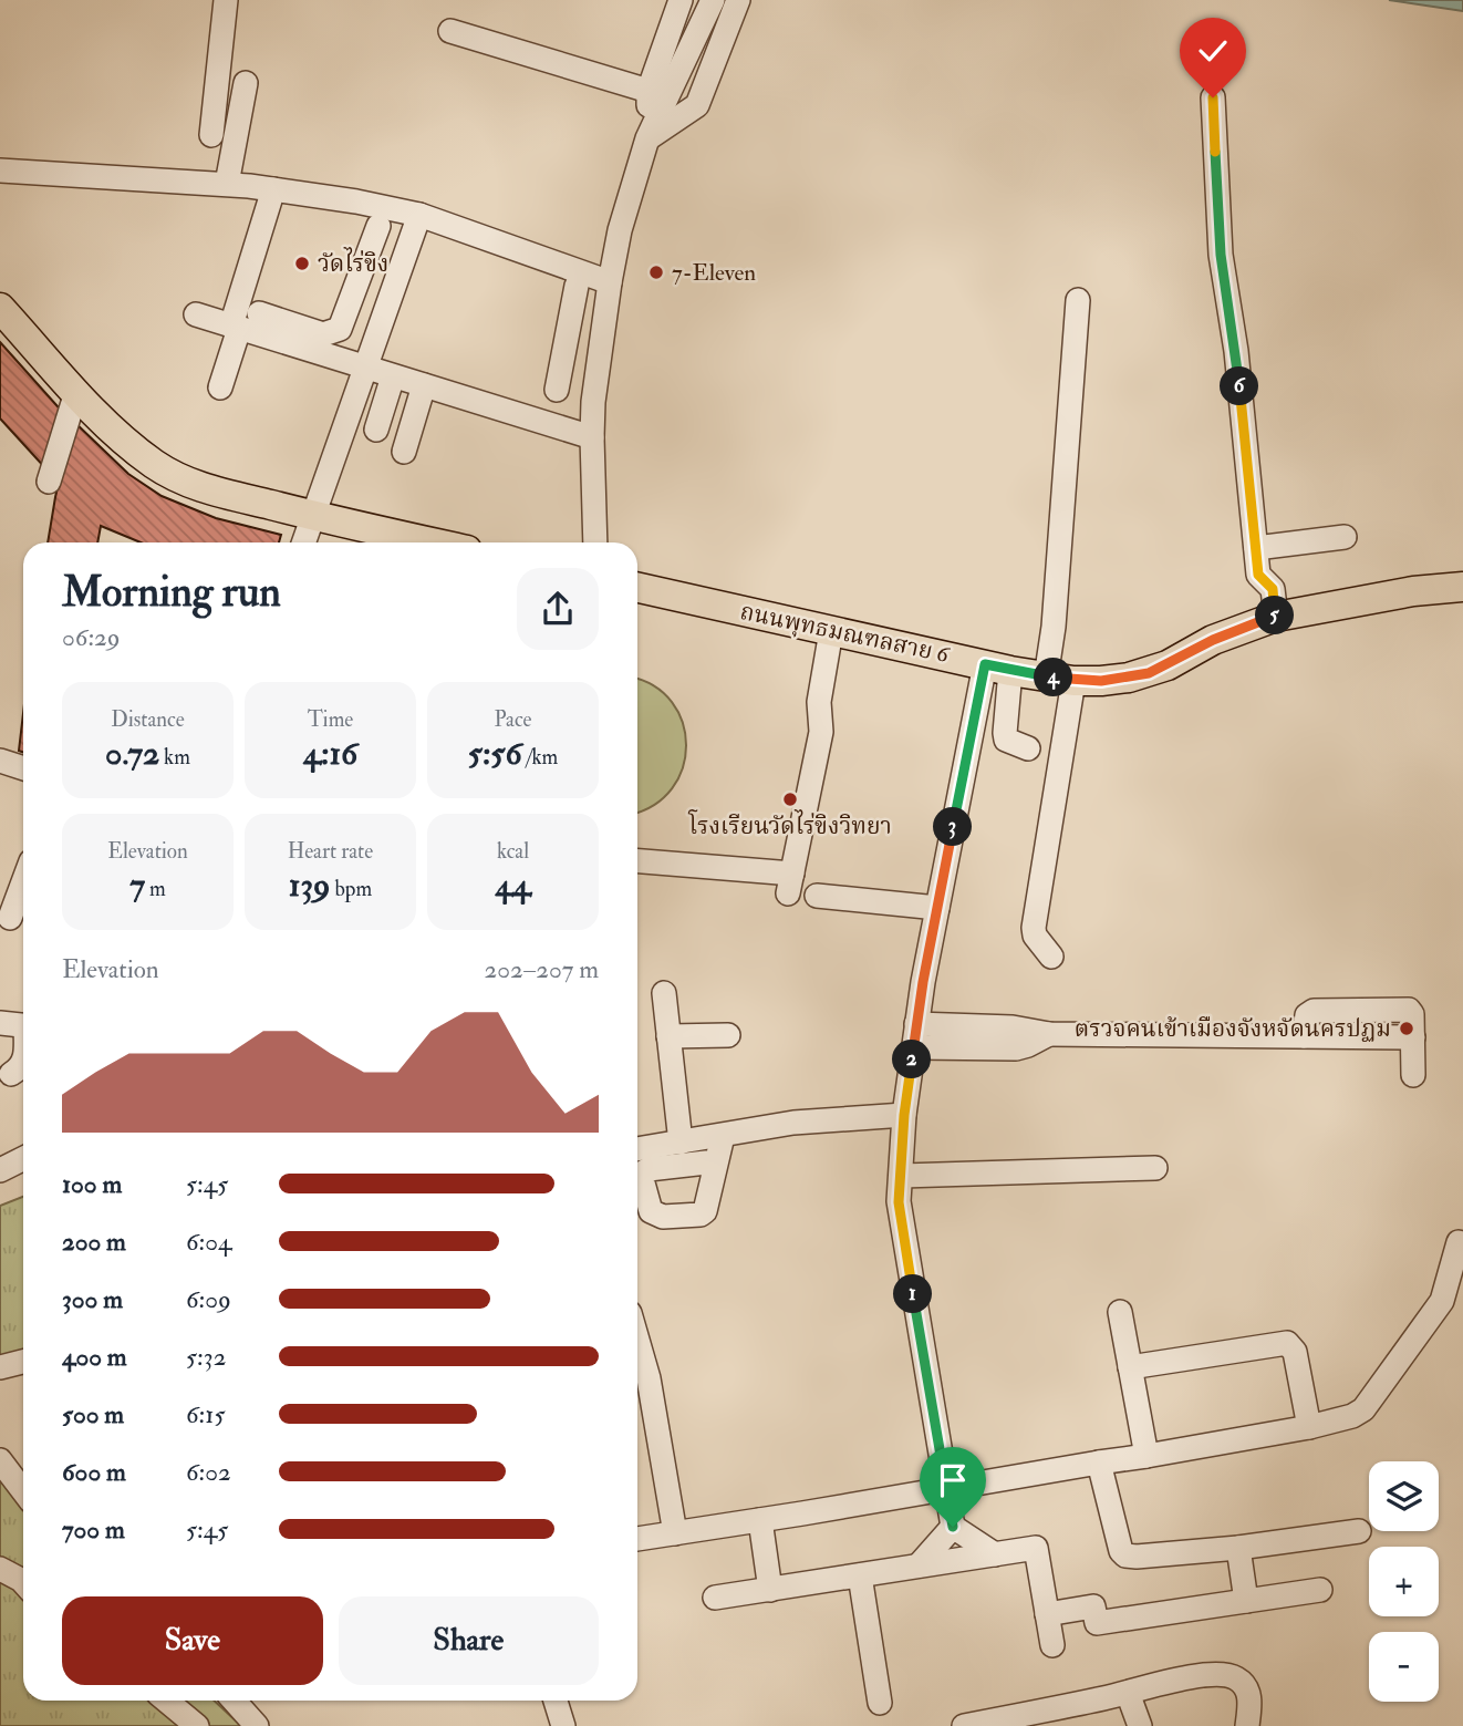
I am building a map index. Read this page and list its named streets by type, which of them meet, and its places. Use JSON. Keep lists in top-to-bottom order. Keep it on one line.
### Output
{"streets":{"main road":["ถนนพุทธมณฑลสาย 6"]},"places":["วัดไร่ขิง","7-Eleven","โรงเรียนวัดไร่ขิงวิทยา","ตรวจคนเข้าเมืองจังหจัดนครปฏม"],"page":{"pins":["6","5","4","3","2","1"],"heading":["Morning run","06:29"],"stats":[["Distance","0.72 km"],["Time","4:16"],["Pace","5:56 /km"],["Elevation","7 m"],["Heart rate","139 bpm"],["kcal","44"]],"chart":["Elevation","202–207 m"],"list":[{"name":"100 m","note":"5:45"},{"name":"200 m","note":"6:04"},{"name":"300 m","note":"6:09"},{"name":"400 m","note":"5:32"},{"name":"500 m","note":"6:15"},{"name":"600 m","note":"6:02"},{"name":"700 m","note":"5:45"}],"map_buttons":["+","−"],"buttons":["Save","Share"]}}
